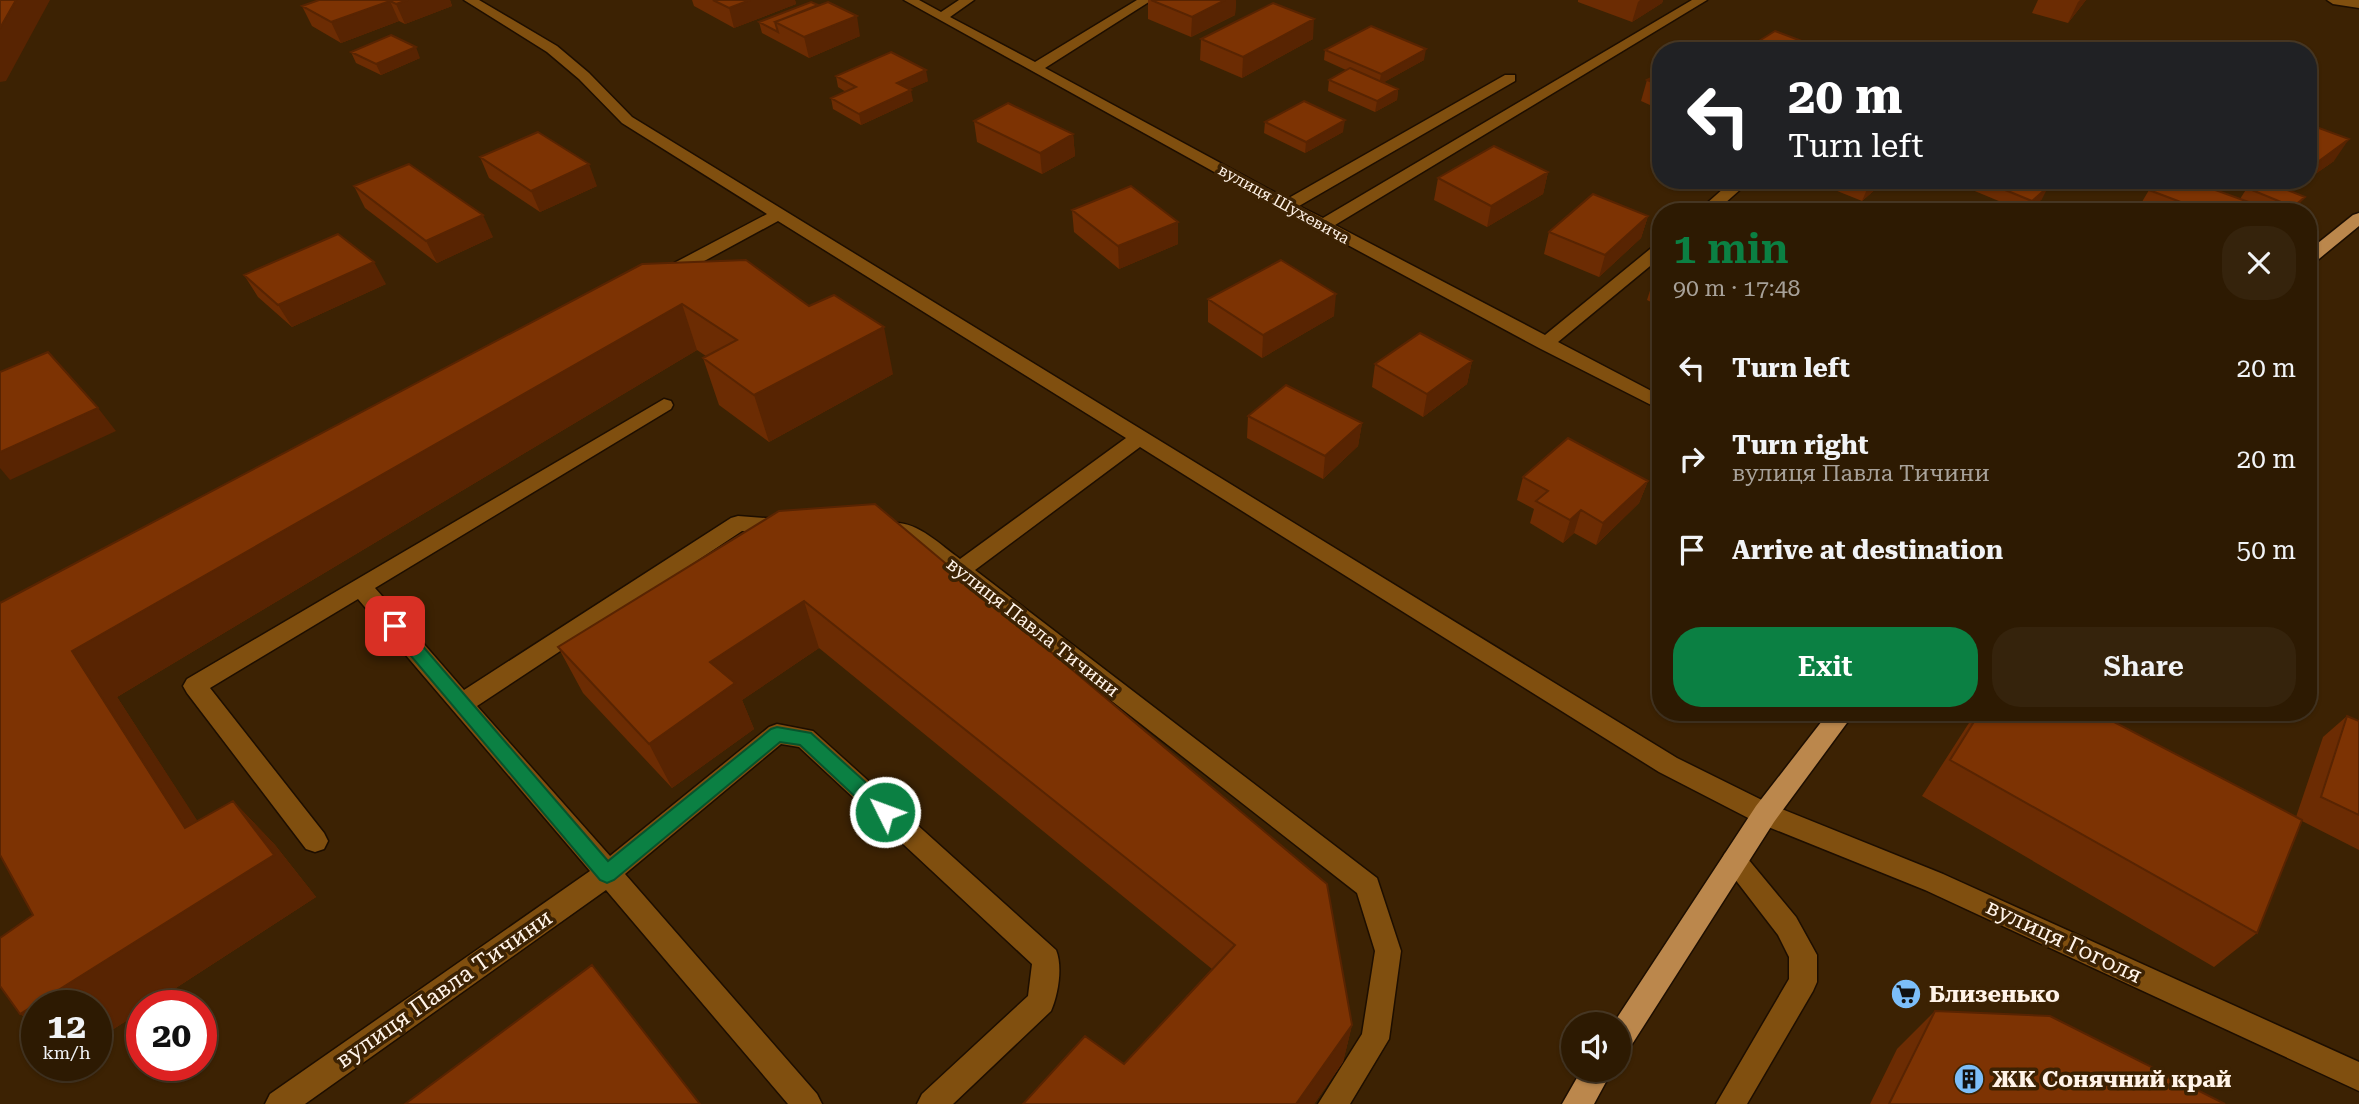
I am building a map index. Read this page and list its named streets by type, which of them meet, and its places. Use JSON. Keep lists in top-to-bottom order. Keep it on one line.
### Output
{"streets":{"street":["вулиця Шухевича","вулиця Павла Тичини","вулиця Гоголя"]},"places":{"supermarket":["Близенько"],"building":["ЖК Сонячний край"]},"page":{"turn":["20 m","Turn left"],"heading":["1 min","90 m · 17:48"],"list":[{"name":"Turn left","value":"20 m"},{"name":"Turn right","note":"вулиця Павла Тичини","value":"20 m"},{"name":"Arrive at destination","value":"50 m"}],"buttons":["Exit","Share"],"speed":"12 km/h","limit":"20"}}
